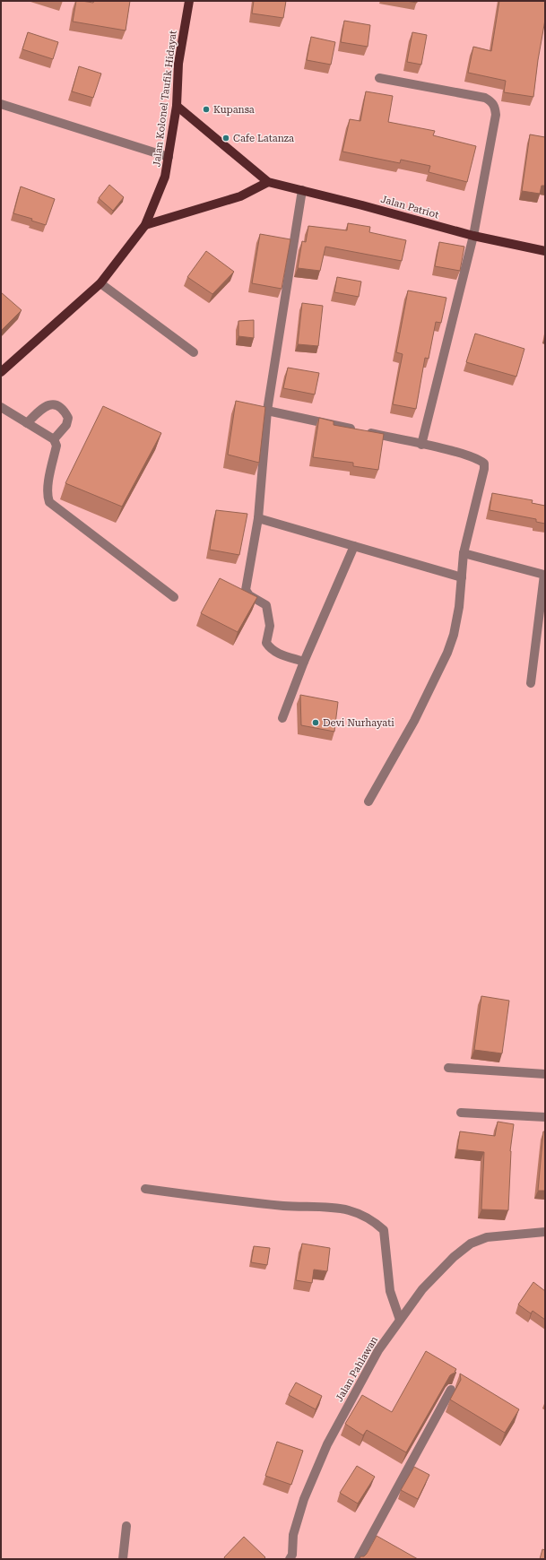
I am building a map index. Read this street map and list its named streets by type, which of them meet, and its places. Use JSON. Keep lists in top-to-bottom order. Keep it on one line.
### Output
{"streets":{"main road":["Jalan Kolonel Taufik Hidayat","Jalan Patriot"],"street":["Jalan Pahlawan"]},"crossings":[["Jalan Kolonel Taufik Hidayat","Jalan Patriot"]],"places":["Kupansa","Cafe Latanza","Devi Nurhayati"]}
